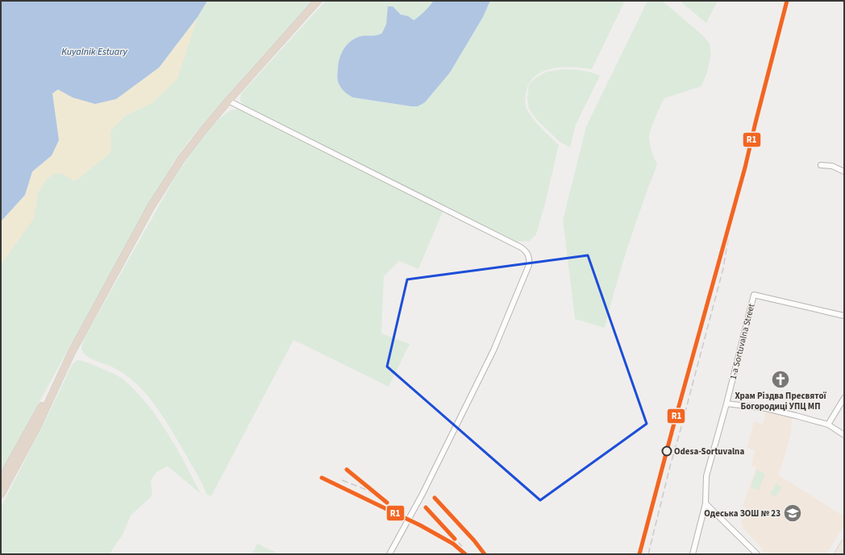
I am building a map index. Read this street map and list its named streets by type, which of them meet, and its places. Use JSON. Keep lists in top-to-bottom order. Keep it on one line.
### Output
{"streets":{"street":["1-a Sortuvalna Street"]},"water":["Kuyalnik Estuary"],"places":{"church":["Храм Різдва Пресвятої Богородиці УПЦ МП"],"other":["Odesa-Sortuvalna"],"school or university":["Одеська ЗОШ № 23"]},"lines":["transit line R1"]}
